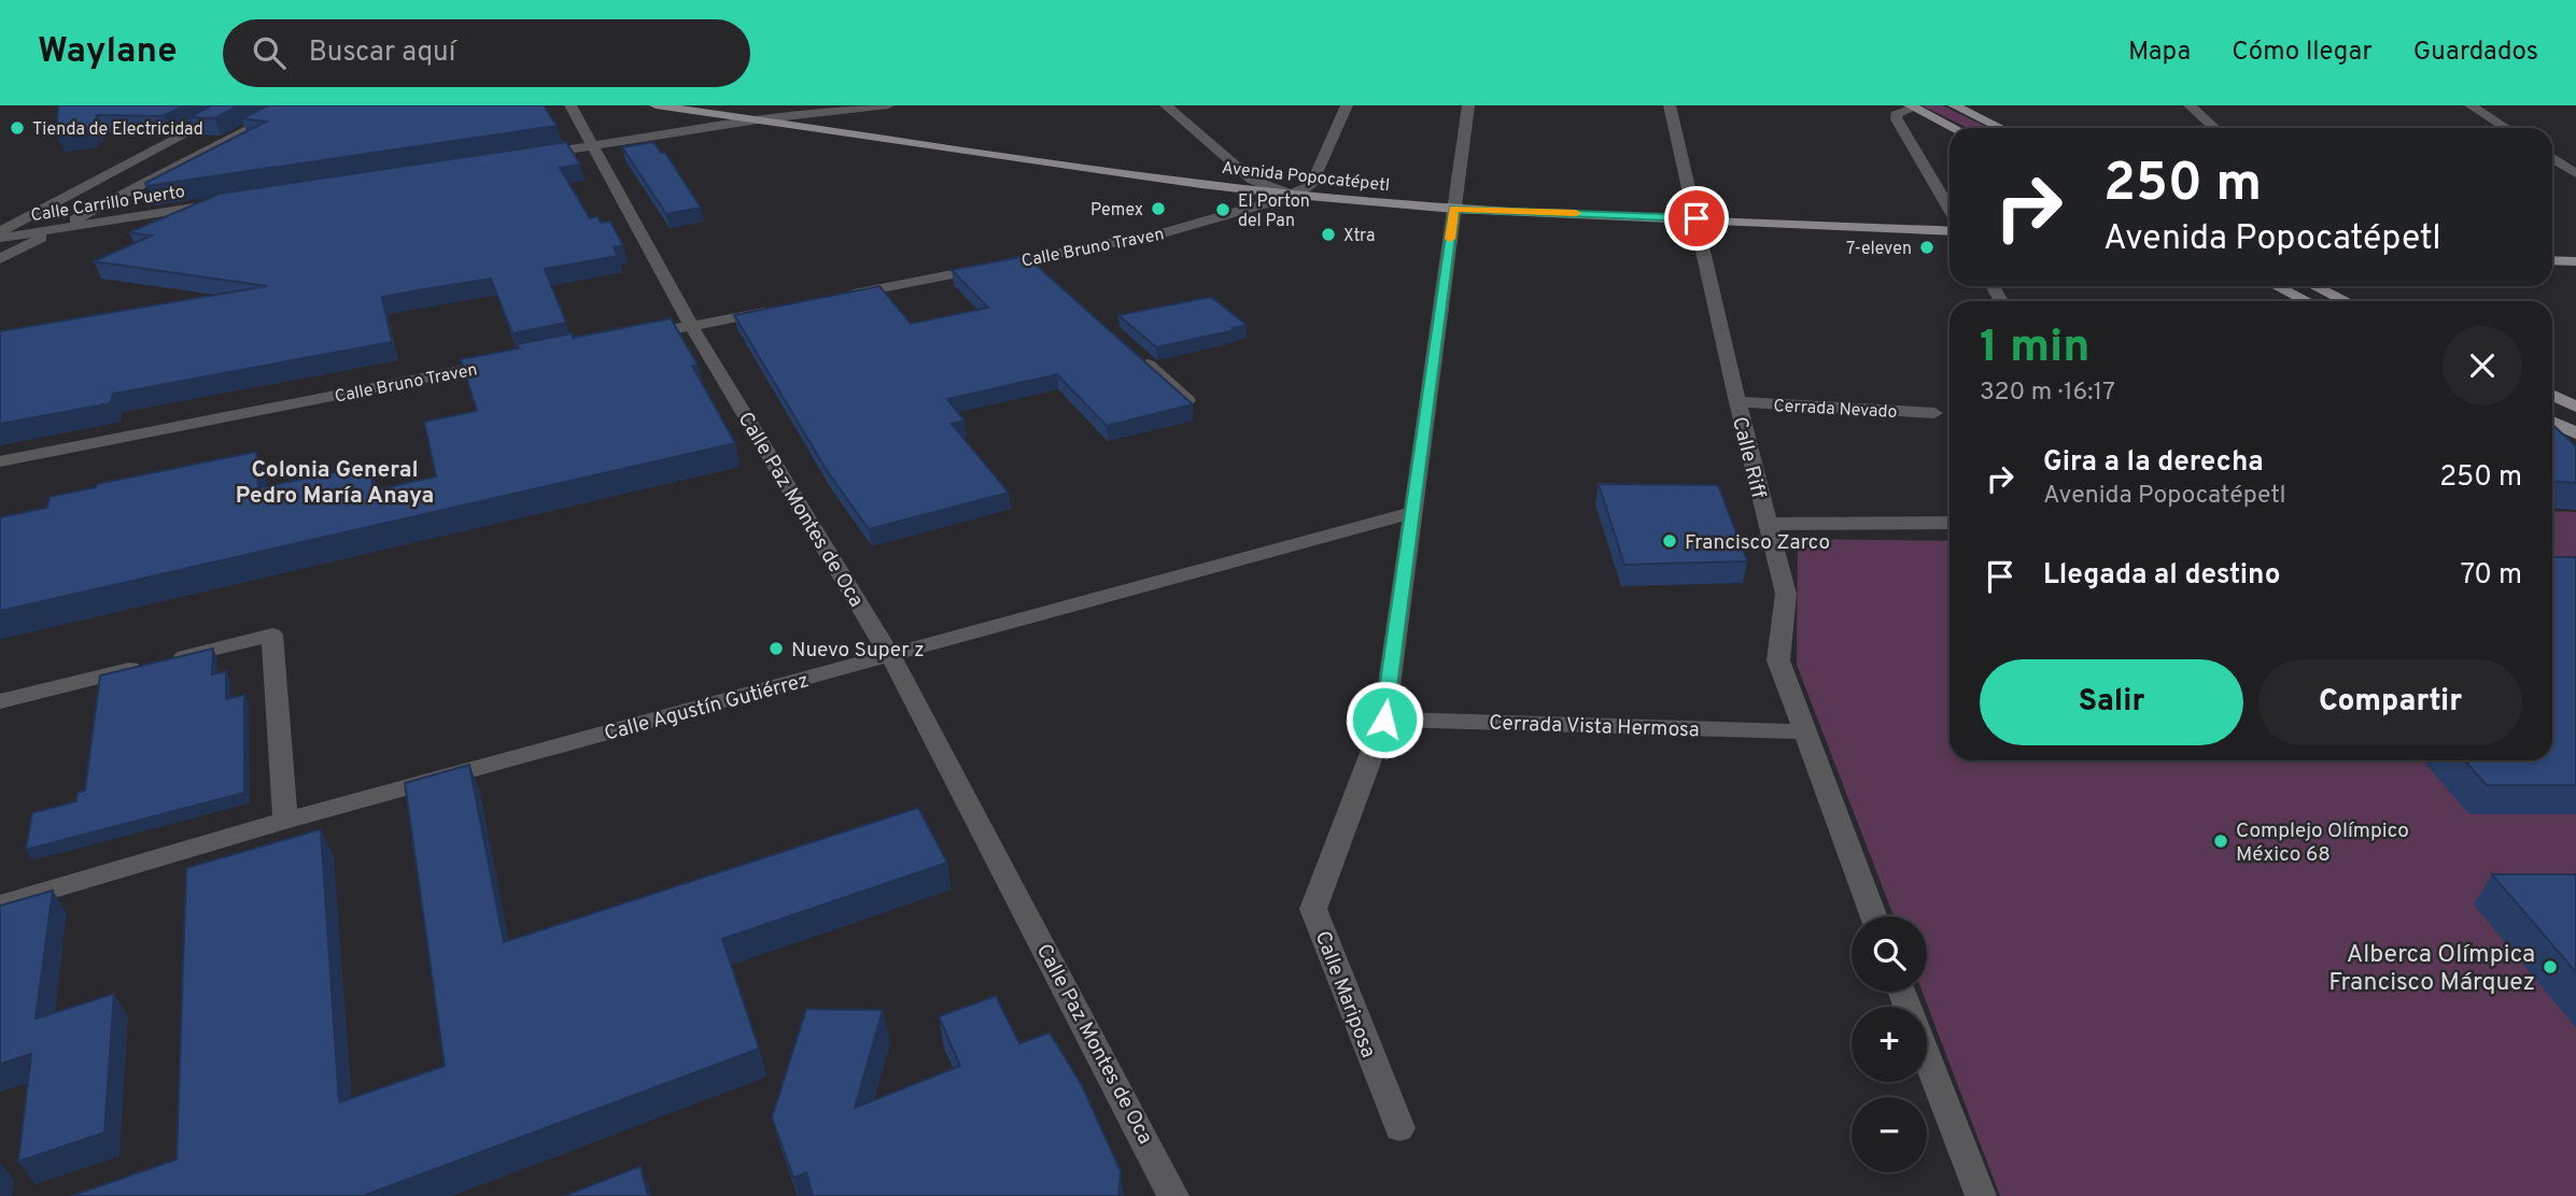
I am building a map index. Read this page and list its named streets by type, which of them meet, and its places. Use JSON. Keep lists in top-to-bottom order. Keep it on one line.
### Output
{"streets":{"main road":["Avenida Popocatépetl"],"street":["Calle Carrillo Puerto","Calle Bruno Traven","Cerrada Nevado","Calle Riff","Calle Paz Montes de Oca","Calle Agustín Gutiérrez","Cerrada Vista Hermosa","Calle Mariposa"]},"crossings":[["Avenida Popocatépetl","Calle Bruno Traven"],["Avenida Popocatépetl","Calle Riff"],["Avenida Popocatépetl","Calle Mariposa"],["Cerrada Nevado","Calle Riff"],["Calle Riff","Cerrada Vista Hermosa"],["Calle Paz Montes de Oca","Calle Agustín Gutiérrez"],["Calle Agustín Gutiérrez","Calle Mariposa"],["Cerrada Vista Hermosa","Calle Mariposa"]],"districts":["Colonia General Pedro María Anaya"],"places":["Tienda de Electricidad","Pemex","El Porton del Pan","Xtra","7-eleven","Francisco Zarco","Nuevo Super z","Complejo Olímpico México 68","Alberca Olímpica Francisco Márquez"],"page":{"header":"Waylane","search":"Buscar aquí","nav":["Mapa","Cómo llegar","Guardados"],"turn":["250 m","Avenida Popocatépetl"],"heading":["1 min","320 m · 16:17"],"list":[{"name":"Gira a la derecha","note":"Avenida Popocatépetl","value":"250 m"},{"name":"Llegada al destino","value":"70 m"}],"buttons":["Salir","Compartir"],"map_buttons":["+","−"]}}
